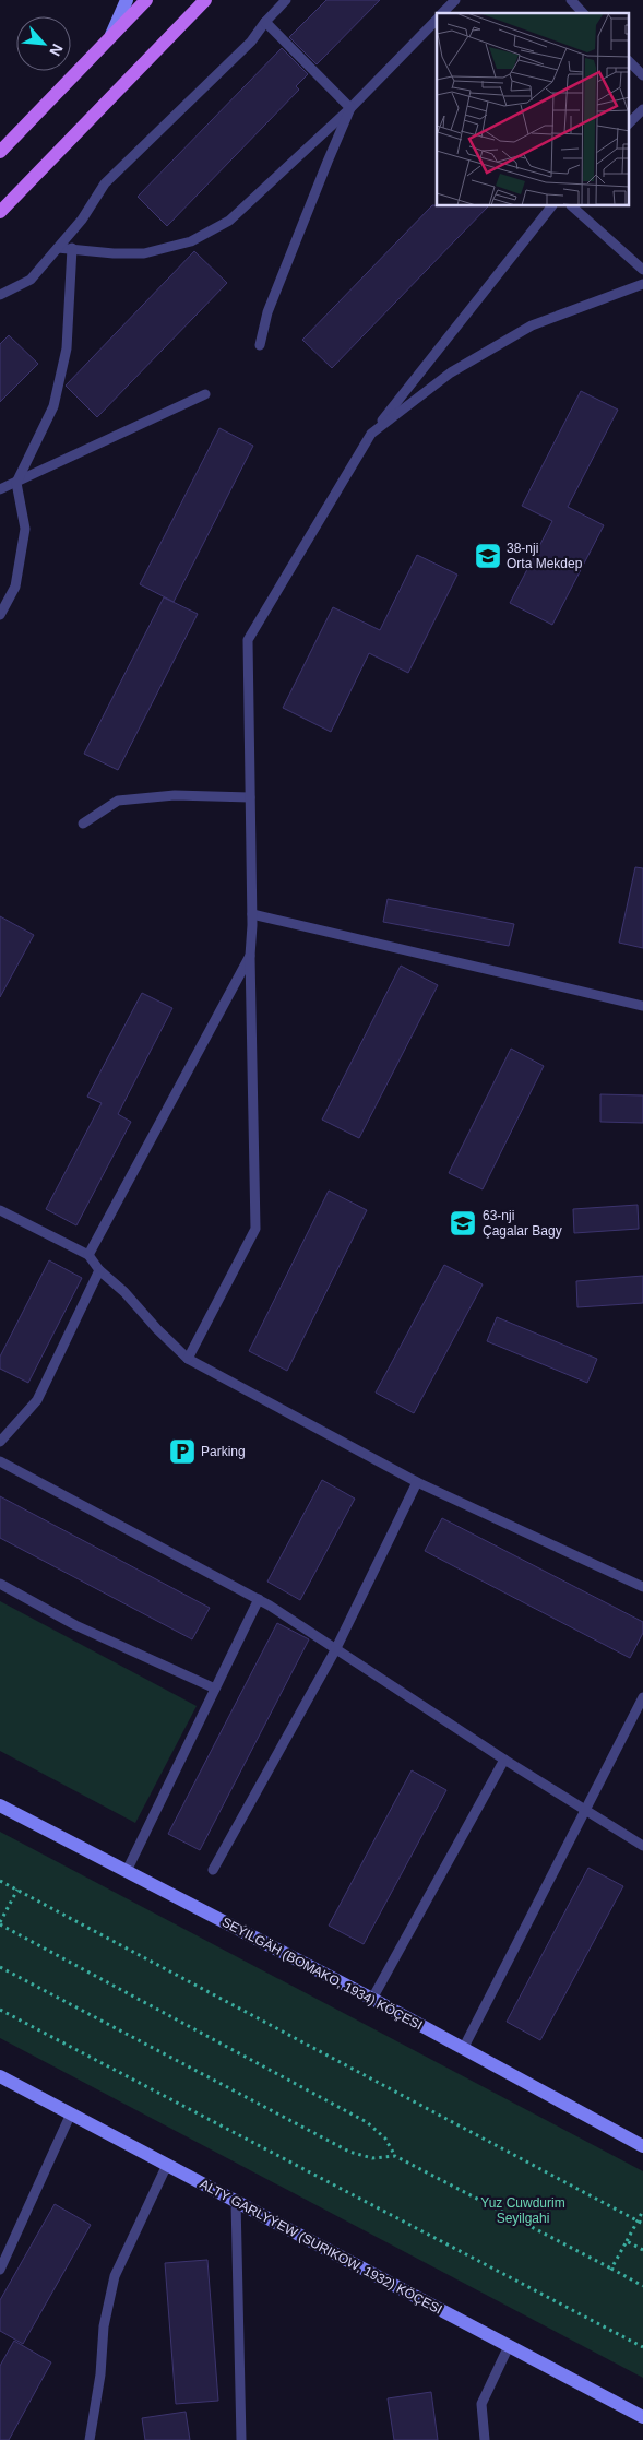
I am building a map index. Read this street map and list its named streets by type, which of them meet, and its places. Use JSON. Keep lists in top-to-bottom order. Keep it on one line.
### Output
{"streets":{"street":["SEÝILGÄH (BOMAKO, 1934) KÖÇESI","ALTY GARLYÝEW (SURIKOW, 1932) KÖÇESI"]},"parks":["Yuz Cuwdurim Seyilgahi"],"places":{"school or university":["38-nji Orta Mekdep","63-nji Çagalar Bagy"],"parking":["Parking"]},"north":"bottom right"}
